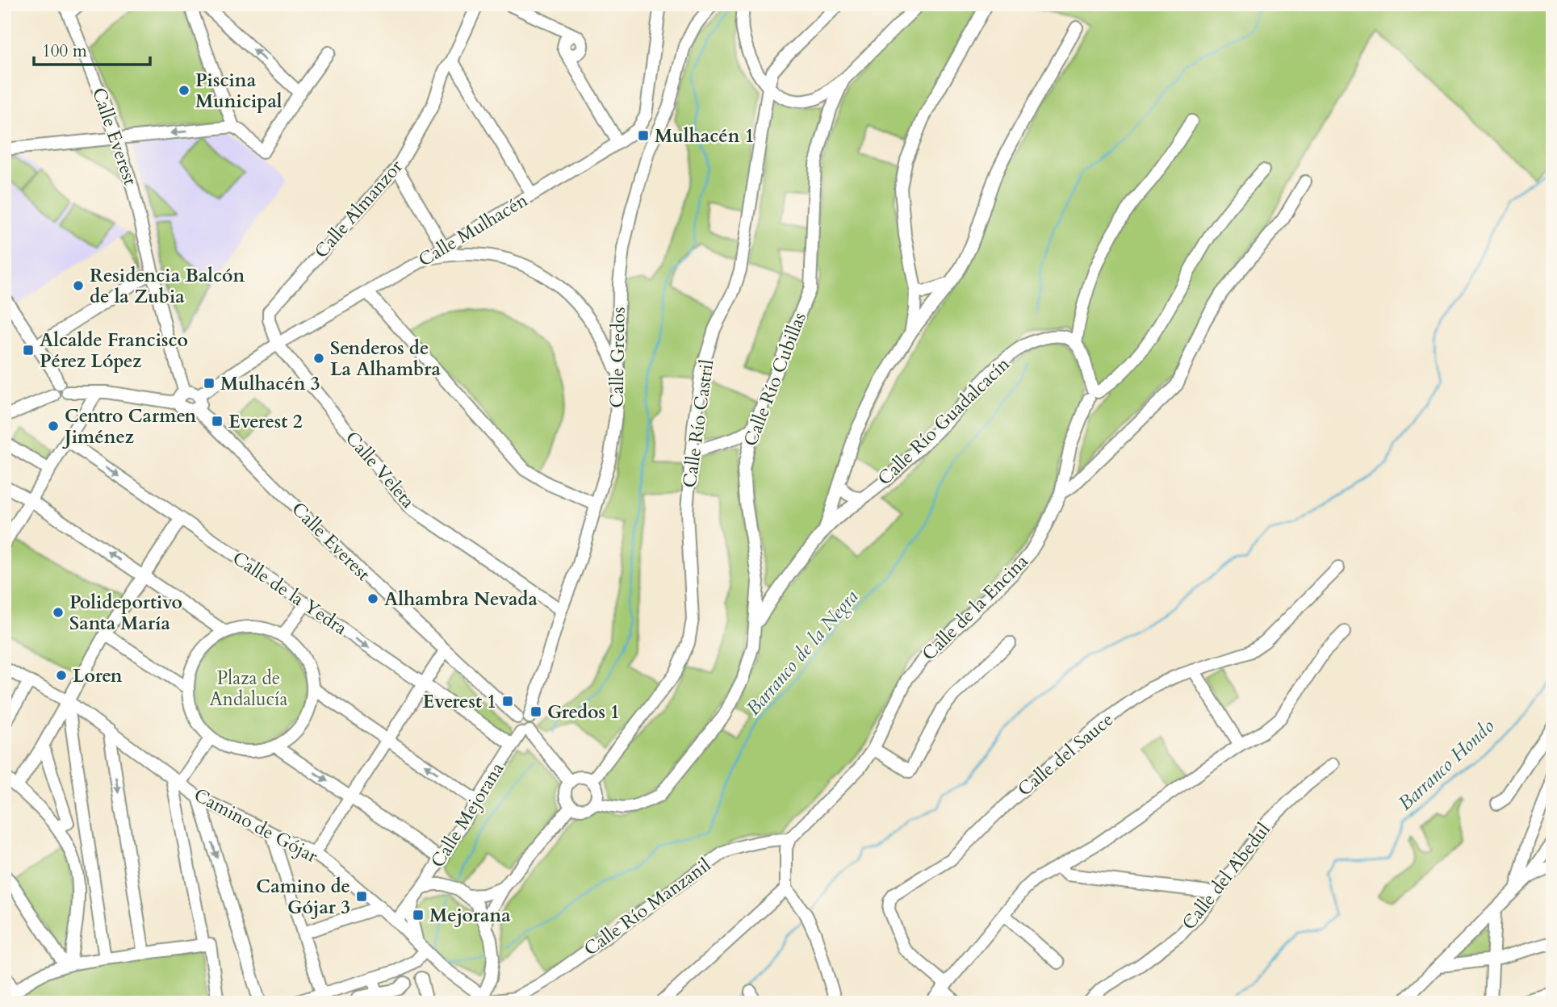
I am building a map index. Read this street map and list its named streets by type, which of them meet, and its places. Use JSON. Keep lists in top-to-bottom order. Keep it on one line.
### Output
{"streets":{"street":["Calle Everest","Calle Almanzor","Calle Mulhacén","Calle Gredos","Calle Río Cubillas","Calle Río Guadalcacín","Calle Río Castril","Calle Veleta","Calle de la Yedra","Calle de la Encina","Calle del Sauce","Calle Mejorana","Camino de Gójar","Calle del Abedul","Calle Río Manzanil"]},"crossings":[["Calle Everest","Calle Mulhacén"],["Calle Everest","Calle Gredos"],["Calle Almanzor","Calle Mulhacén"],["Calle Almanzor","Calle Veleta"],["Calle Mulhacén","Calle Veleta"],["Calle Gredos","Calle Veleta"],["Calle Río Cubillas","Calle Río Guadalcacín"],["Calle Río Cubillas","Calle Río Castril"],["Calle de la Yedra","Calle Mejorana"],["Calle de la Encina","Calle Río Manzanil"],["Calle Mejorana","Camino de Gójar"],["Camino de Gójar","Calle Río Manzanil"]],"water":["Barranco de la Negra","Barranco Hondo"],"parks":["Plaza de Andalucía"],"places":{"other":["Piscina Municipal","Residencia Balcón de la Zubia","Senderos de La Alhambra","Centro Carmen Jiménez","Alhambra Nevada","Polideportivo Santa María","Loren"],"transit":["Mulhacén 1","Alcalde Francisco Pérez López","Mulhacén 3","Everest 2","Everest 1","Gredos 1","Camino de Gójar 3","Mejorana"]},"scale_bar":"100 m"}
